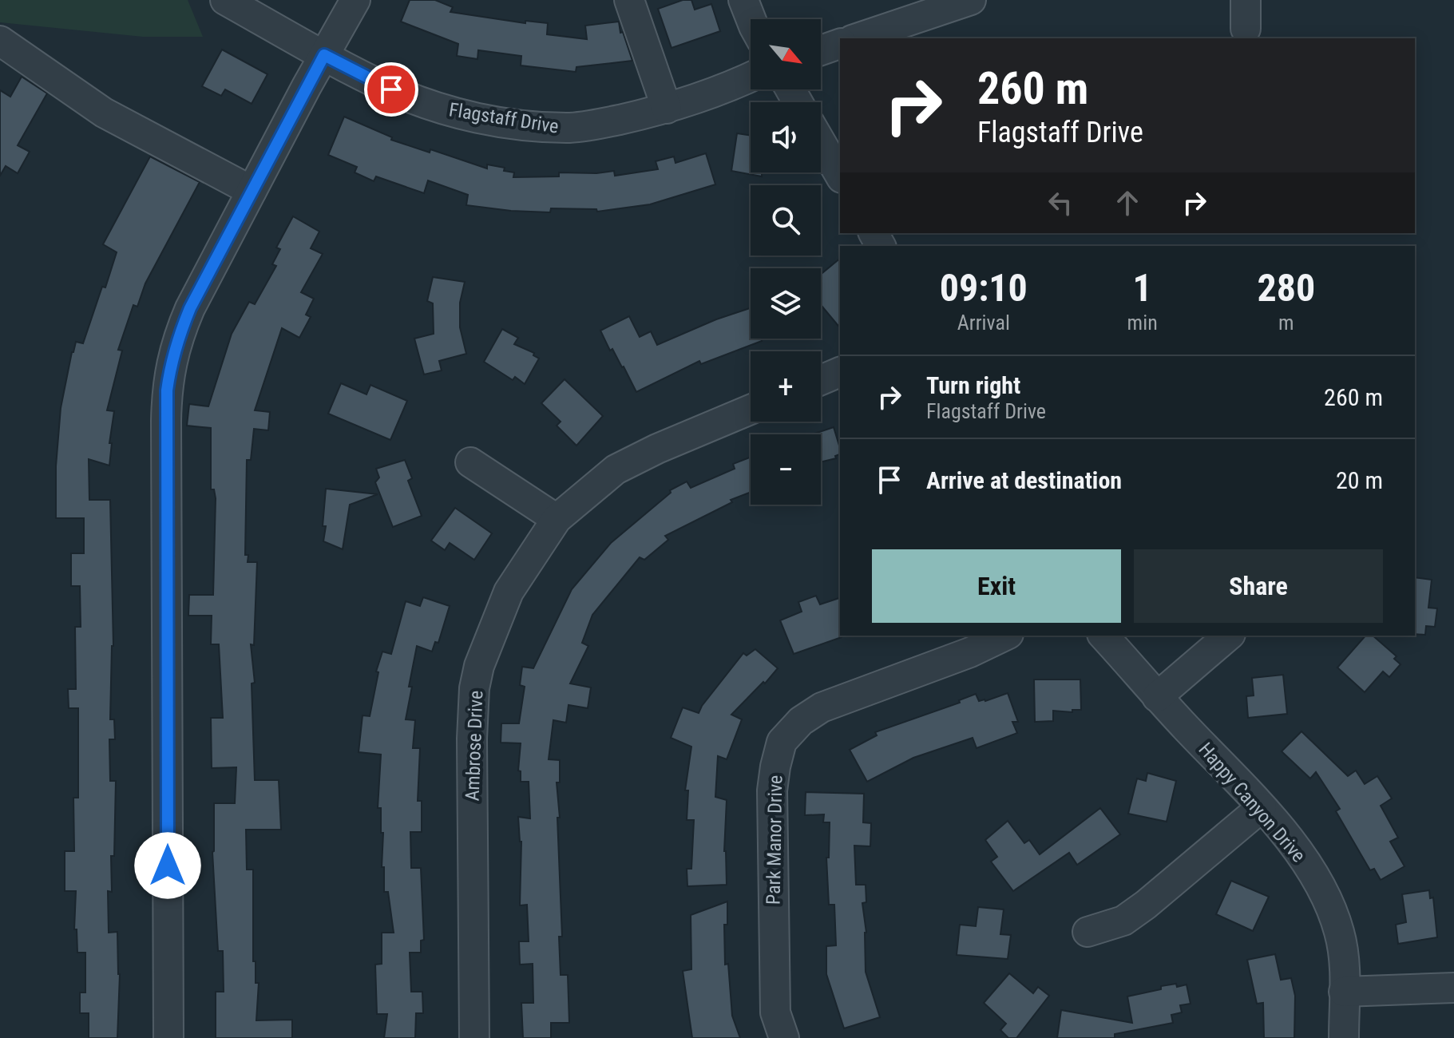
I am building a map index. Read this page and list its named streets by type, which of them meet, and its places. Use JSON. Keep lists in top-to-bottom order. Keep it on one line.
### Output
{"streets":{"street":["Flagstaff Drive","Ambrose Drive","Happy Canyon Drive","Park Manor Drive"]},"north":"bottom right","page":{"map_buttons":["+","−"],"turn":["260 m","Flagstaff Drive"],"eta":["09:10","Arrival","1","min","280","m"],"list":[{"name":"Turn right","note":"Flagstaff Drive","value":"260 m"},{"name":"Arrive at destination","value":"20 m"}],"buttons":["Exit","Share"]}}
